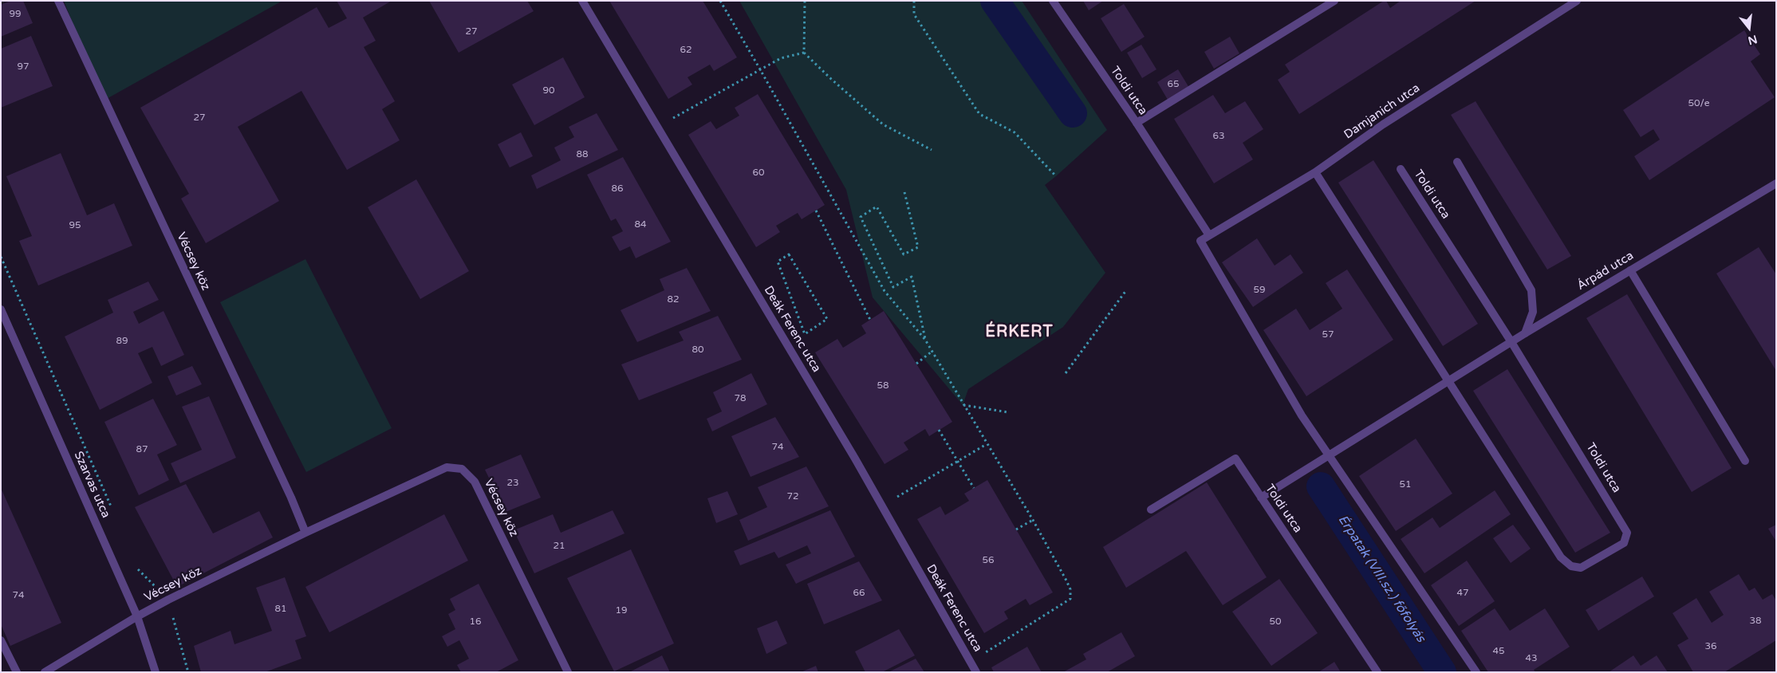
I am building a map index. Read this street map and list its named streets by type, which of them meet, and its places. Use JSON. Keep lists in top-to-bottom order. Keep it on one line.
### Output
{"streets":{"street":["Toldi utca","Damjanich utca","Vécsey köz","Árpád utca","Deák Ferenc utca","Szarvas utca"]},"crossings":[["Toldi utca","Damjanich utca"],["Toldi utca","Árpád utca"],["Vécsey köz","Szarvas utca"]],"districts":["ÉRKERT"],"water":["Érpatak (VIII.sz.) főfolyás"],"house_numbers":["99","27","62","97","65","90","50/e","27","63","88","60","86","84","95","59","82","57","89","80","58","78","74","87","23","51","72","21","56","66","47","74","81","19","38","16","50","36","45","43"],"north":"bottom"}
